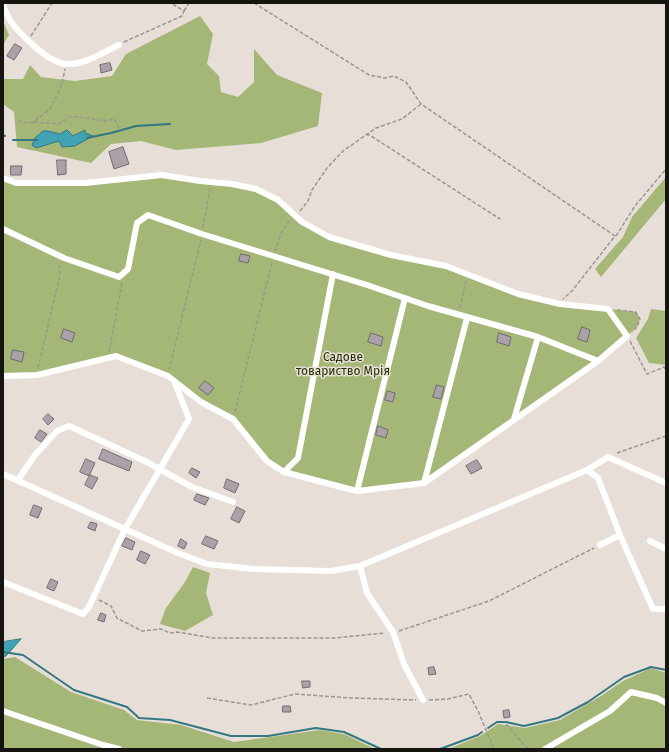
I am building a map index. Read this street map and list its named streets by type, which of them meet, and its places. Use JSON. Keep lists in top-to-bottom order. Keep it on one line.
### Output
{"parks":["Садове товариство Мрія"]}
